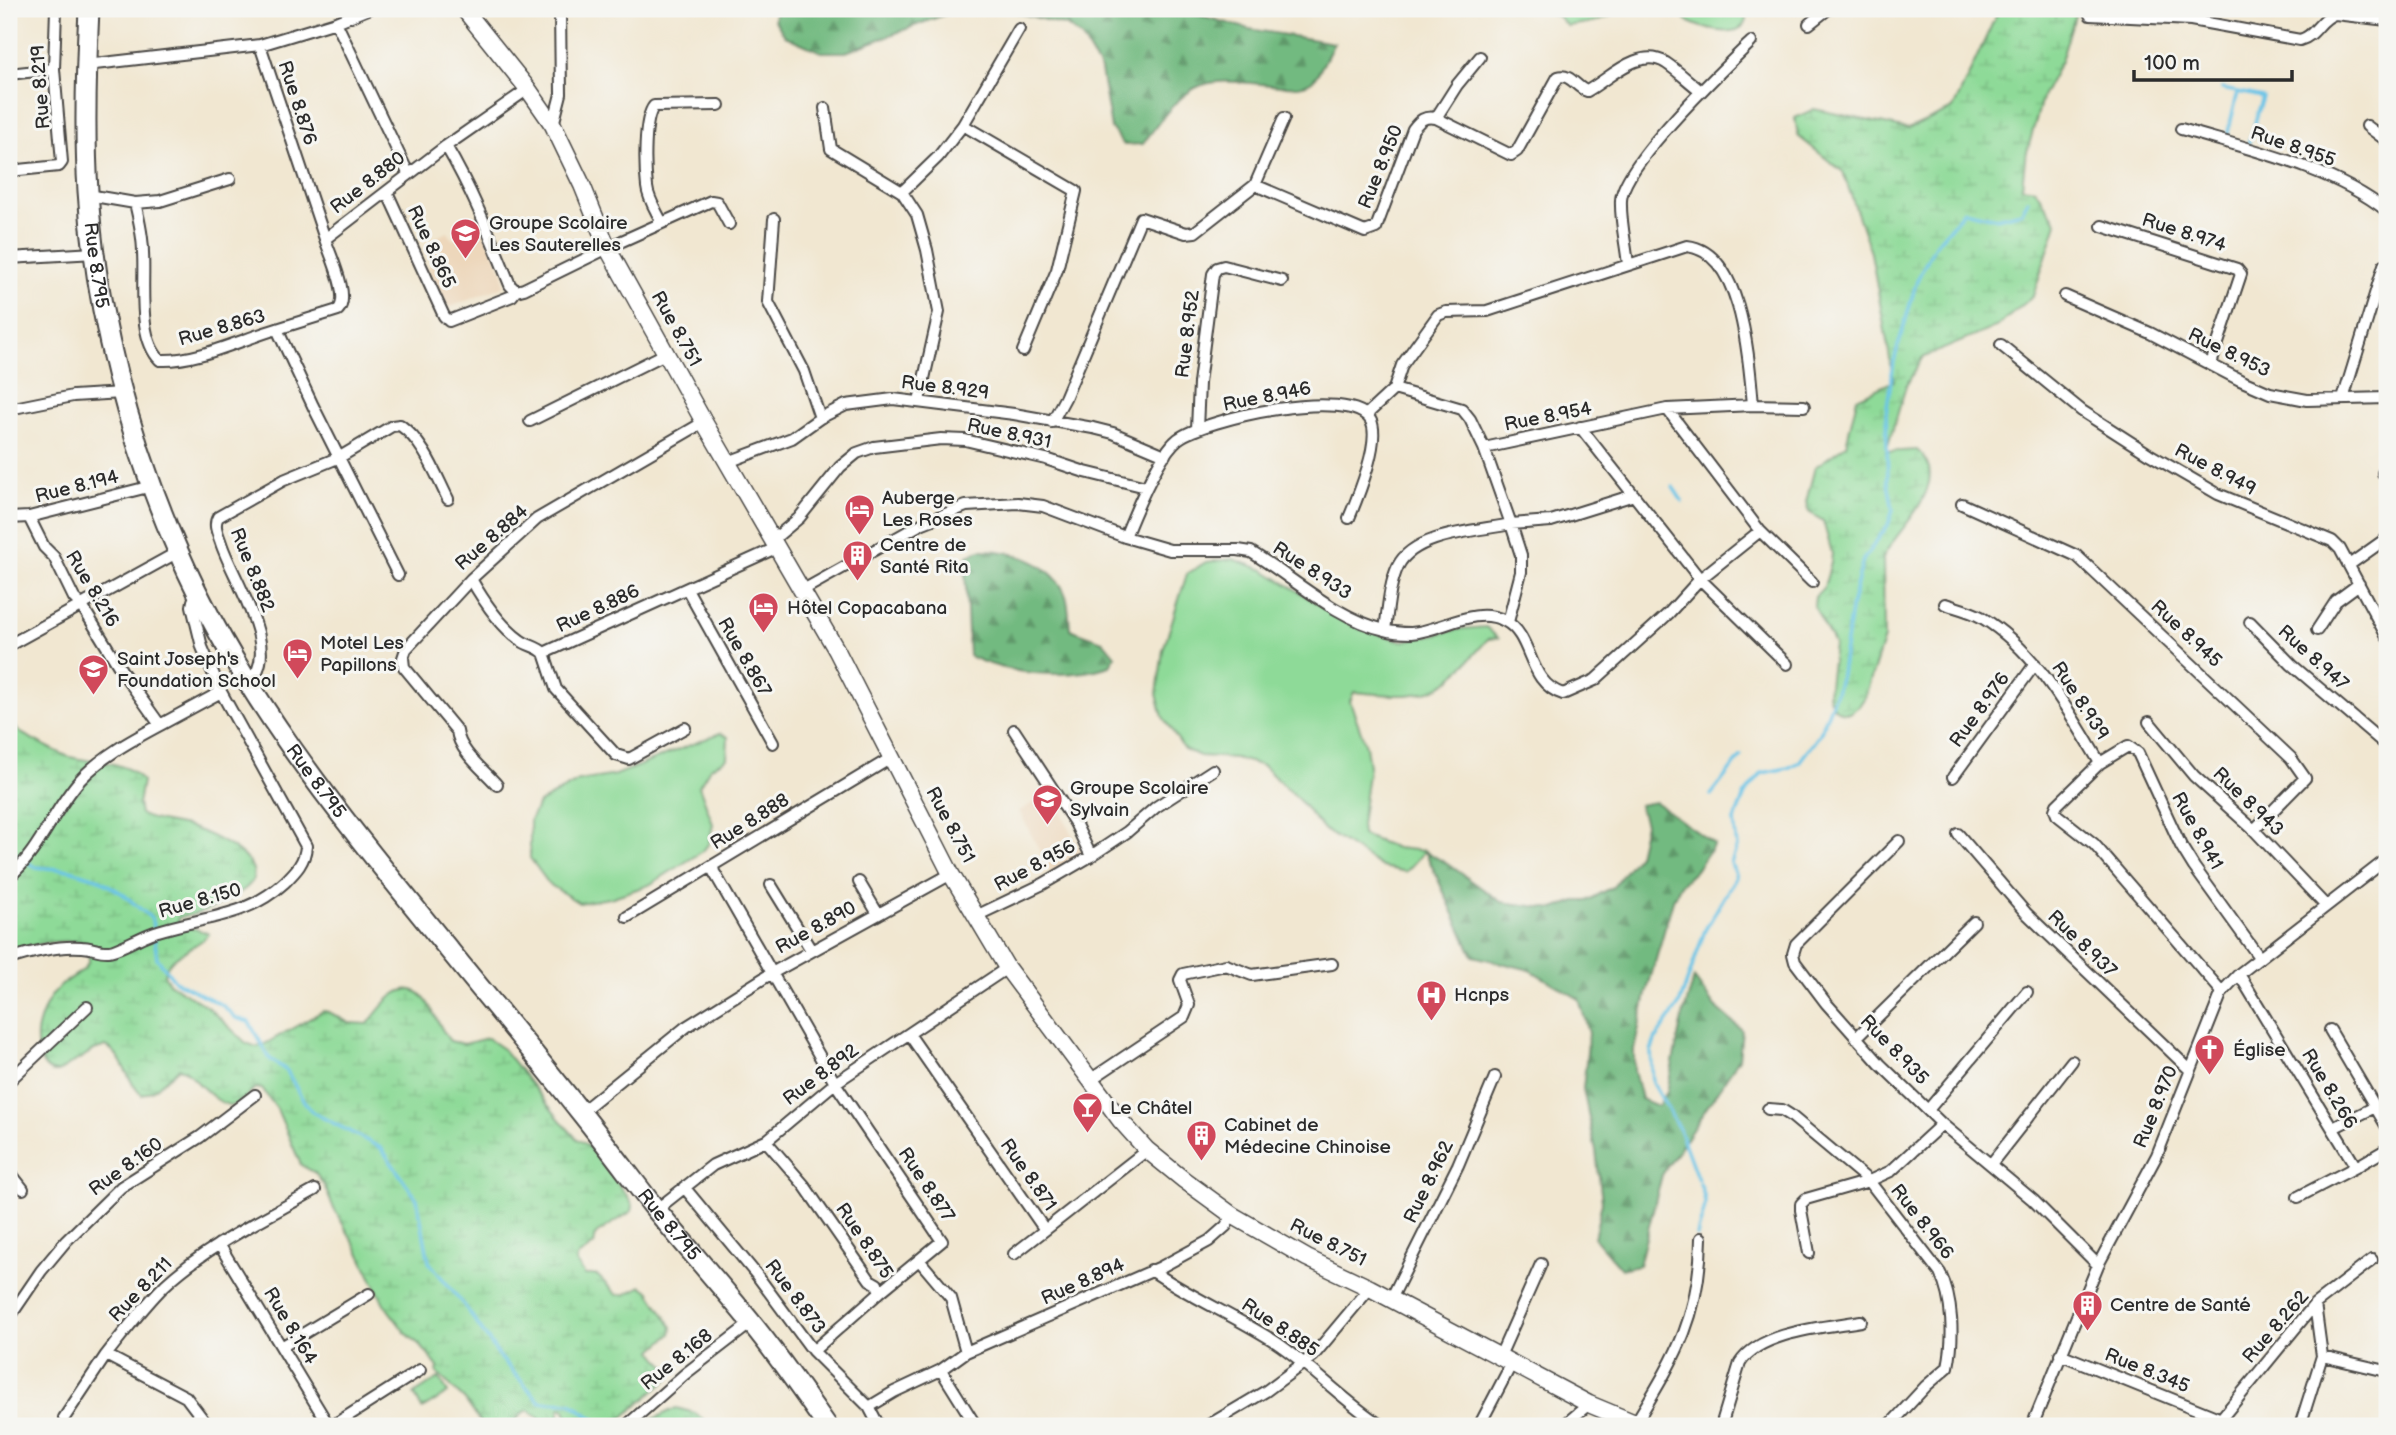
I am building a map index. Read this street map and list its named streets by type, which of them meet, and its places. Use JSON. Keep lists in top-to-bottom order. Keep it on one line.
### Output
{"streets":{"highway":["Rue 8.795"],"main road":["Rue 8.751"],"street":["Rue 8.219","Rue 8.876","Rue 8.955","Rue 8.950","Rue 8.880","Rue 8.974","Rue 8.865","Rue 8.863","Rue 8.952","Rue 8.953","Rue 8.929","Rue 8.946","Rue 8.954","Rue 8.931","Rue 8.949","Rue 8.194","Rue 8.884","Rue 8.882","Rue 8.933","Rue 8.216","Rue 8.886","Rue 8.945","Rue 8.867","Rue 8.947","Rue 8.939","Rue 8.976","Rue 8.943","Rue 8.888","Rue 8.941","Rue 8.956","Rue 8.150","Rue 8.890","Rue 8.937","Rue 8.935","Rue 8.892","Rue 8.266","Rue 8.970","Rue 8.160","Rue 8.871","Rue 8.962","Rue 8.877","Rue 8.966","Rue 8.875","Rue 8.894","Rue 8.211","Rue 8.873","Rue 8.164","Rue 8.262","Rue 8.885","Rue 8.168","Rue 8.345"]},"crossings":[["Rue 8.876","Rue 8.880"],["Rue 8.880","Rue 8.865"],["Rue 8.880","Rue 8.863"],["Rue 8.880","Rue 8.751"],["Rue 8.974","Rue 8.953"],["Rue 8.795","Rue 8.194"],["Rue 8.795","Rue 8.882"],["Rue 8.795","Rue 8.150"],["Rue 8.795","Rue 8.892"],["Rue 8.795","Rue 8.168"],["Rue 8.863","Rue 8.882"],["Rue 8.751","Rue 8.929"],["Rue 8.751","Rue 8.931"],["Rue 8.751","Rue 8.884"],["Rue 8.751","Rue 8.933"],["Rue 8.751","Rue 8.886"],["Rue 8.751","Rue 8.888"],["Rue 8.751","Rue 8.956"],["Rue 8.751","Rue 8.890"],["Rue 8.751","Rue 8.892"],["Rue 8.751","Rue 8.871"],["Rue 8.751","Rue 8.962"],["Rue 8.751","Rue 8.894"],["Rue 8.952","Rue 8.946"],["Rue 8.929","Rue 8.946"],["Rue 8.946","Rue 8.931"],["Rue 8.946","Rue 8.933"],["Rue 8.954","Rue 8.933"],["Rue 8.931","Rue 8.886"],["Rue 8.194","Rue 8.216"],["Rue 8.886","Rue 8.867"],["Rue 8.945","Rue 8.943"],["Rue 8.939","Rue 8.976"],["Rue 8.939","Rue 8.941"],["Rue 8.939","Rue 8.970"],["Rue 8.943","Rue 8.970"],["Rue 8.941","Rue 8.970"],["Rue 8.890","Rue 8.892"],["Rue 8.890","Rue 8.877"],["Rue 8.937","Rue 8.970"],["Rue 8.935","Rue 8.970"],["Rue 8.892","Rue 8.871"],["Rue 8.892","Rue 8.877"],["Rue 8.892","Rue 8.875"],["Rue 8.892","Rue 8.873"],["Rue 8.266","Rue 8.970"],["Rue 8.970","Rue 8.345"],["Rue 8.877","Rue 8.875"],["Rue 8.875","Rue 8.873"],["Rue 8.894","Rue 8.873"],["Rue 8.894","Rue 8.885"],["Rue 8.211","Rue 8.164"],["Rue 8.262","Rue 8.345"]],"places":{"school or university":["Groupe Scolaire Les Sauterelles","Saint Joseph's Foundation School","Groupe Scolaire Sylvain"],"hotel":["Auberge Les Roses","Hôtel Copacabana","Motel Les Papillons"],"building":["Centre de Santé Rita","Cabinet de Médecine Chinoise","Centre de Santé"],"hospital":["Hcnps"],"church":["Église"],"bar":["Le Châtel"]},"scale_bar":"100 m"}
